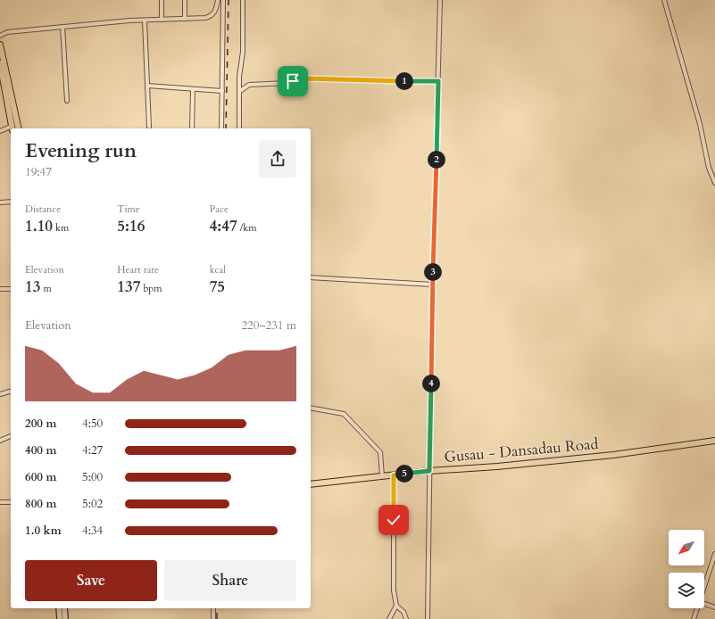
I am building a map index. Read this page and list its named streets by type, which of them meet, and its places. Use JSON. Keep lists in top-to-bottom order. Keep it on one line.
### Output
{"streets":{"main road":["Gusau - Dansadau Road"]},"north":"bottom left","page":{"pins":["1","2","3","4","5"],"heading":["Evening run","19:47"],"stats":[["Distance","1.10 km"],["Time","5:16"],["Pace","4:47 /km"],["Elevation","13 m"],["Heart rate","137 bpm"],["kcal","75"]],"chart":["Elevation","220–231 m"],"list":[{"name":"200 m","note":"4:50"},{"name":"400 m","note":"4:27"},{"name":"600 m","note":"5:00"},{"name":"800 m","note":"5:02"},{"name":"1.0 km","note":"4:34"}],"buttons":["Save","Share"]}}
